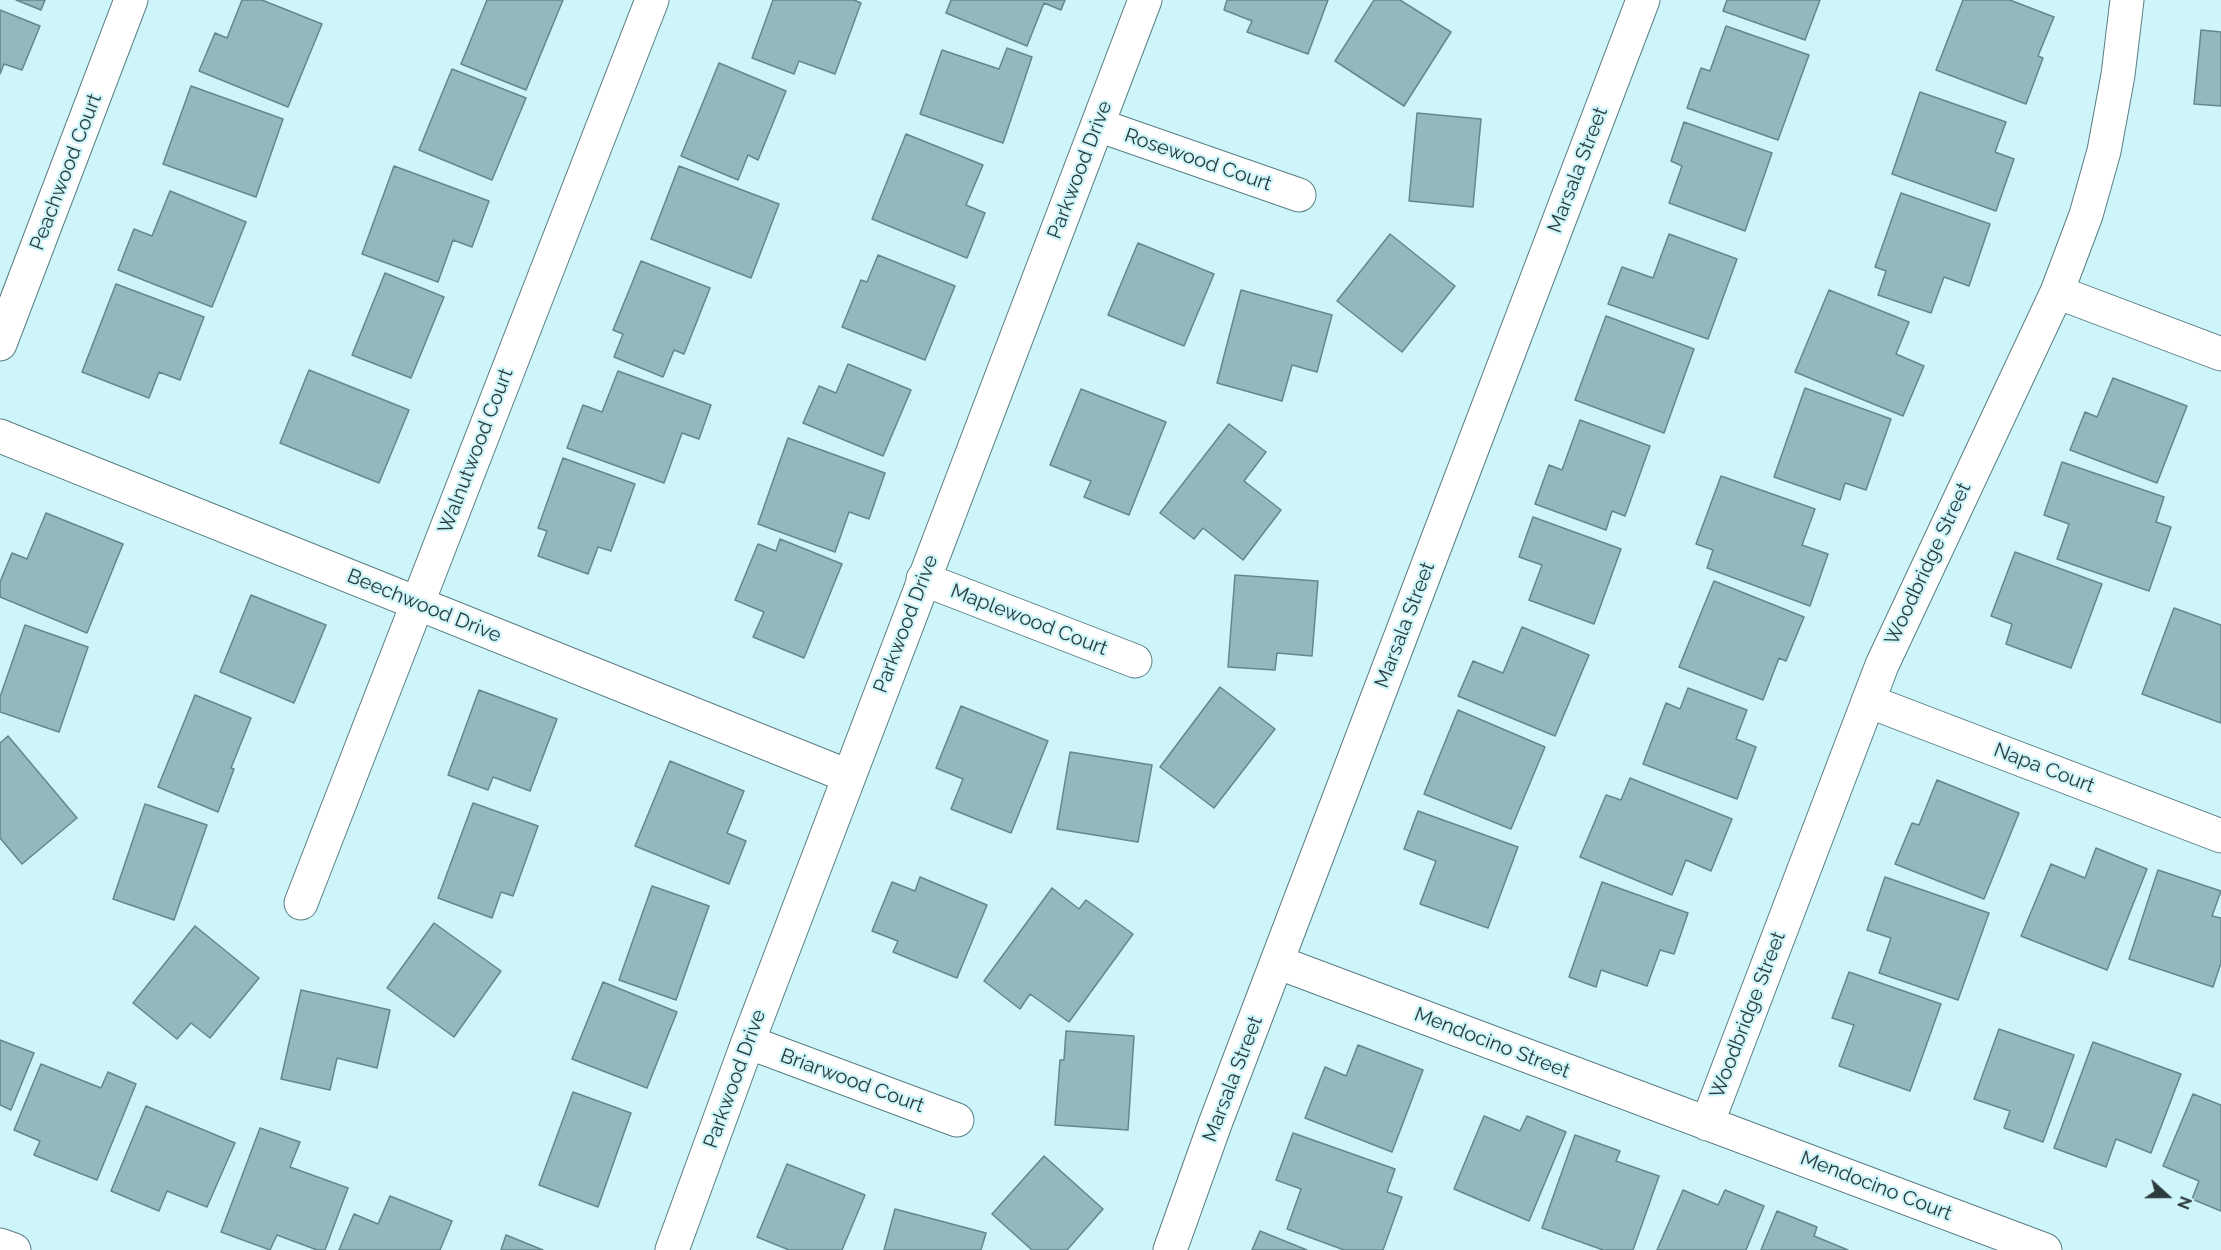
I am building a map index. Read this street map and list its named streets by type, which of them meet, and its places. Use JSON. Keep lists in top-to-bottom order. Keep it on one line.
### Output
{"streets":{"street":["Rosewood Court","Parkwood Drive","Marsala Street","Peachwood Court","Walnutwood Court","Woodbridge Street","Beechwood Drive","Maplewood Court","Napa Court","Mendocino Street","Briarwood Court","Mendocino Court"]},"crossings":[["Rosewood Court","Parkwood Drive"],["Parkwood Drive","Beechwood Drive"],["Parkwood Drive","Maplewood Court"],["Parkwood Drive","Briarwood Court"],["Marsala Street","Mendocino Street"],["Walnutwood Court","Beechwood Drive"],["Woodbridge Street","Napa Court"],["Woodbridge Street","Mendocino Street"],["Woodbridge Street","Mendocino Court"],["Mendocino Street","Mendocino Court"]],"north":"right"}
